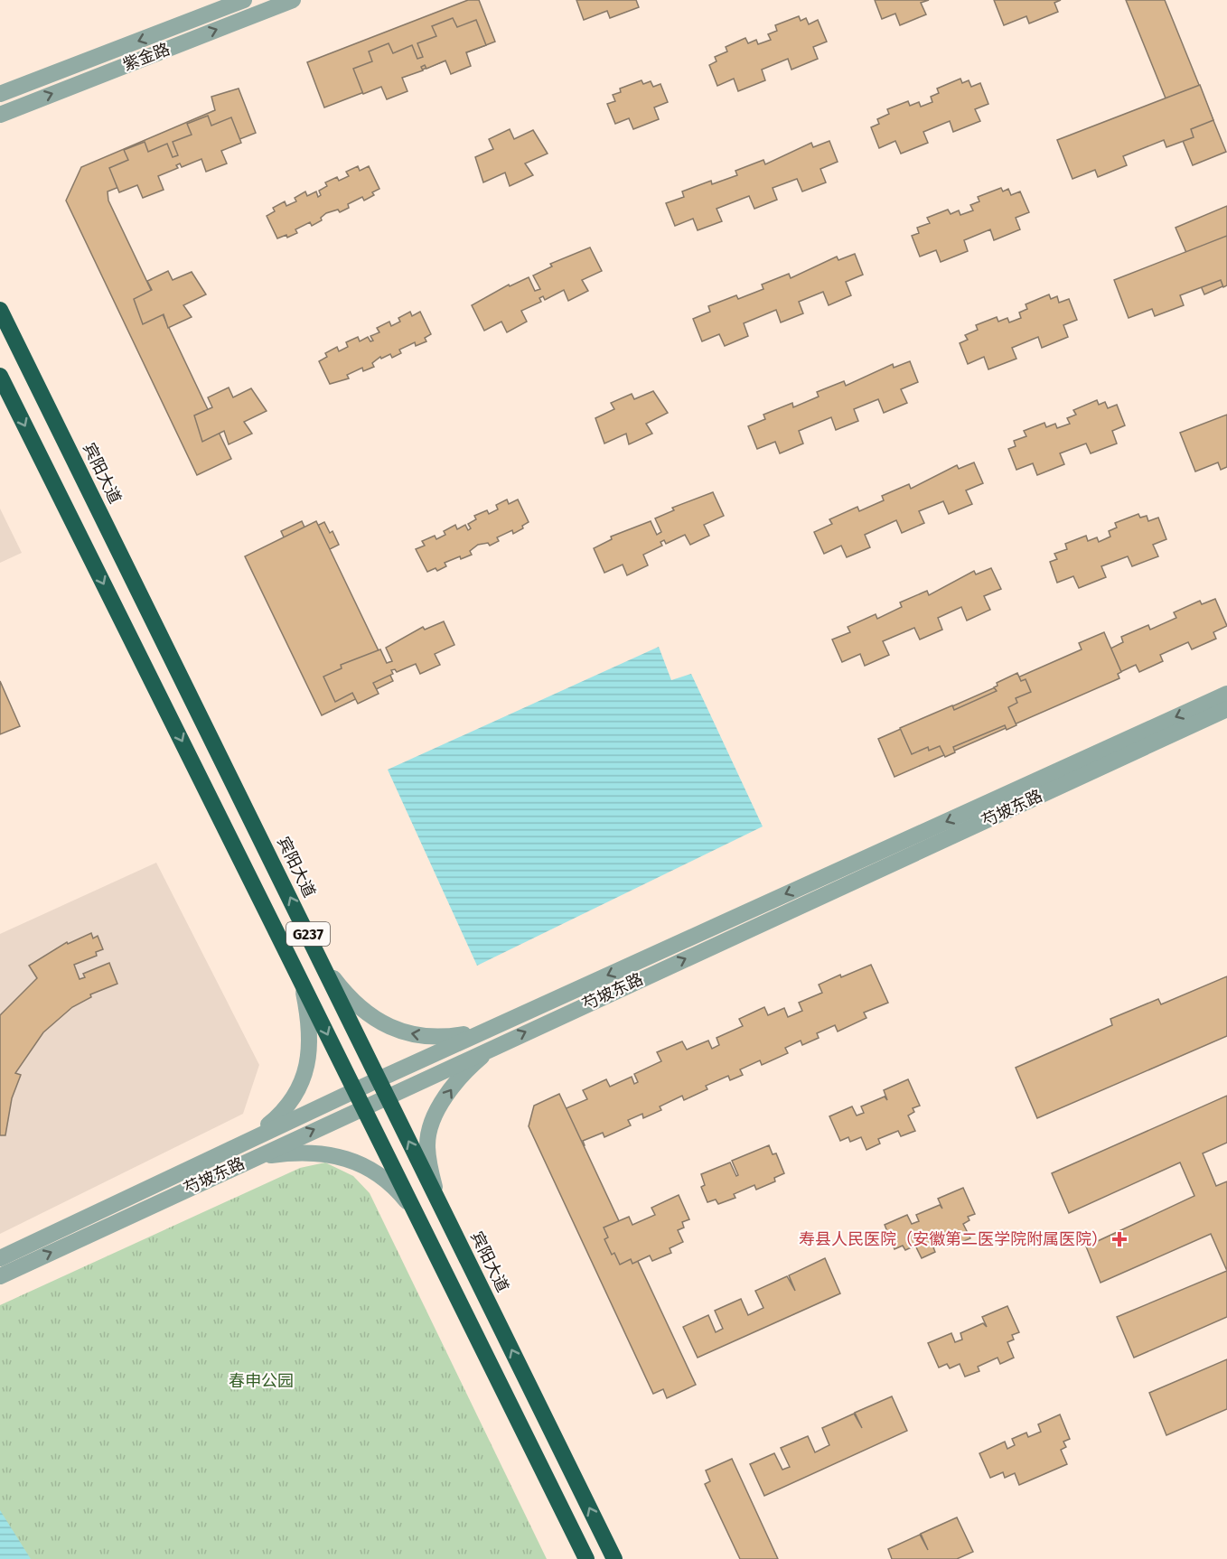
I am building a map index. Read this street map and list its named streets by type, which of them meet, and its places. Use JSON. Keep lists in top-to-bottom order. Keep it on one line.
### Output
{"streets":{"highway":["宾阳大道","G237"],"street":["紫金路","芍坡东路"]},"crossings":[["宾阳大道","芍坡东路"],["芍坡东路","G237"]],"parks":["春申公园"],"places":{"health":["寿县人民医院（安徽第二医学院附属医院）"]}}
